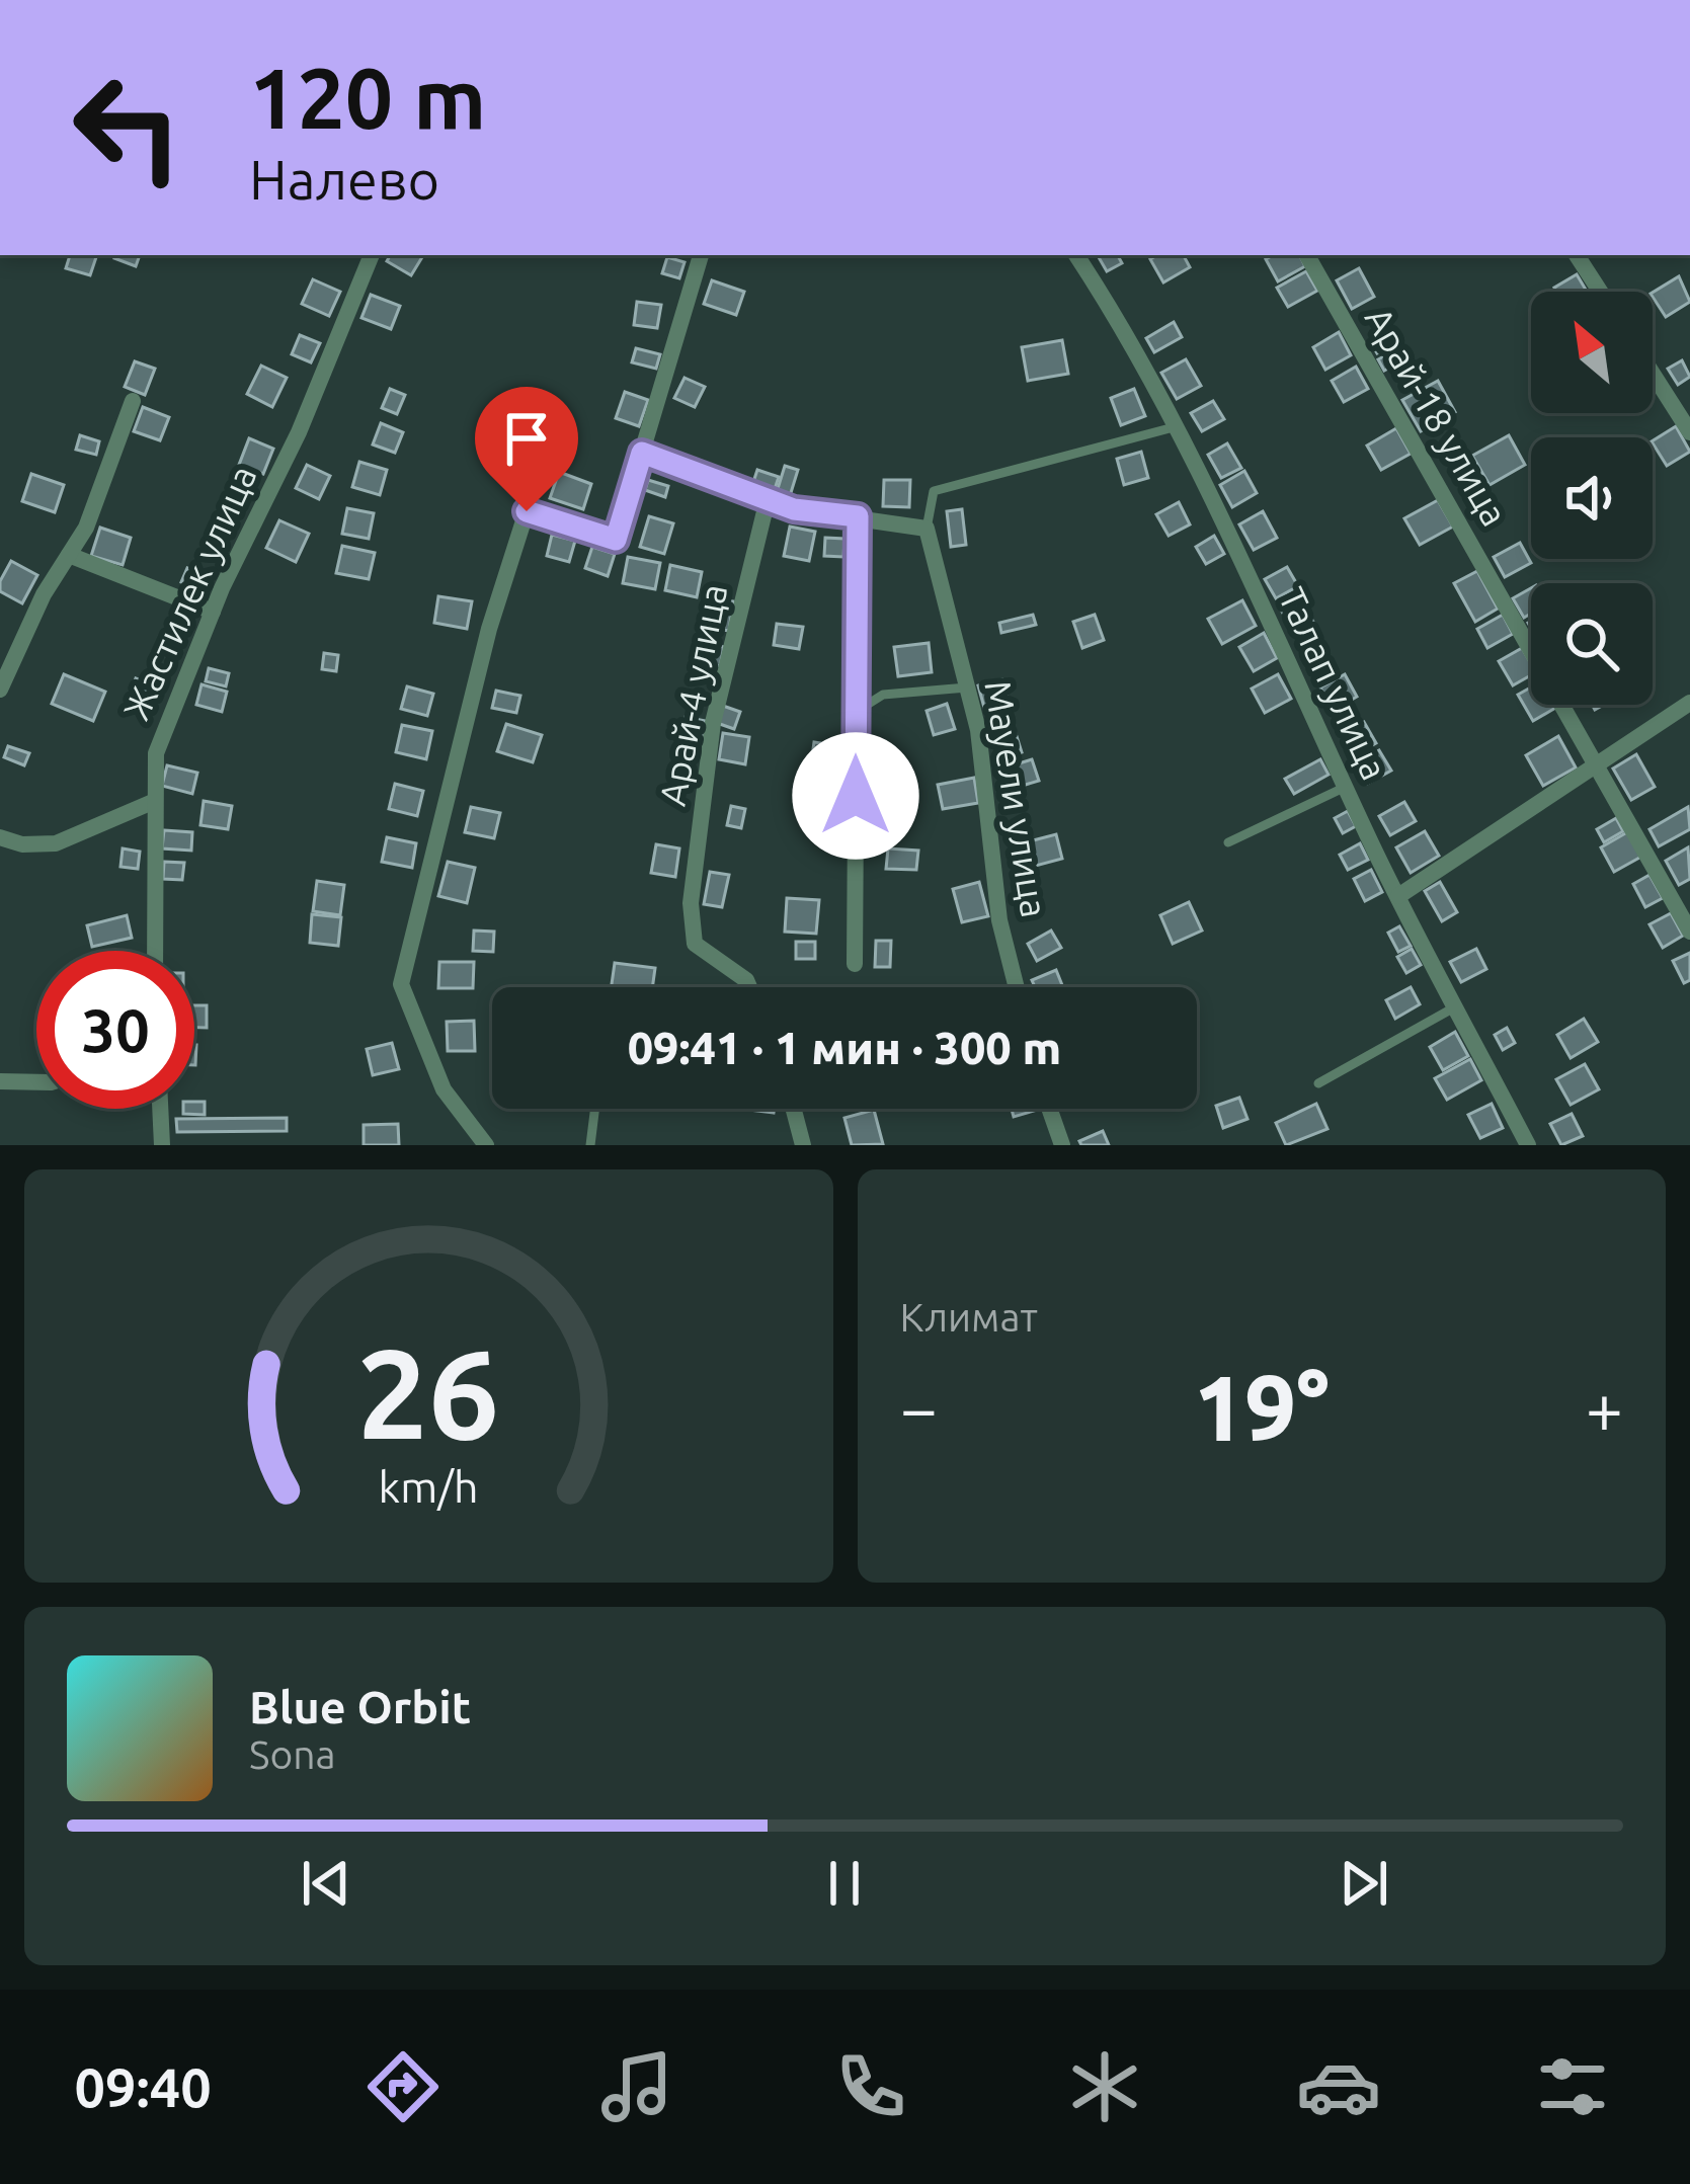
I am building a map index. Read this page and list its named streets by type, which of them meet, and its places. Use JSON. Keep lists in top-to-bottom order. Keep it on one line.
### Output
{"streets":{"street":["Арай-18 улица","Жастилек улица","Талап улица","Арай-4 улица","Мауели улица"]},"north":"top left","page":{"turn":["120 m","Налево"],"limit":"30","trip":"09:41 · 1 мин · 300 m","tile":"Климат","heat":["−","19°","+"],"song":["Blue Orbit","Sona"],"tabs":"09:40","gauge":["26","km/h"]}}
